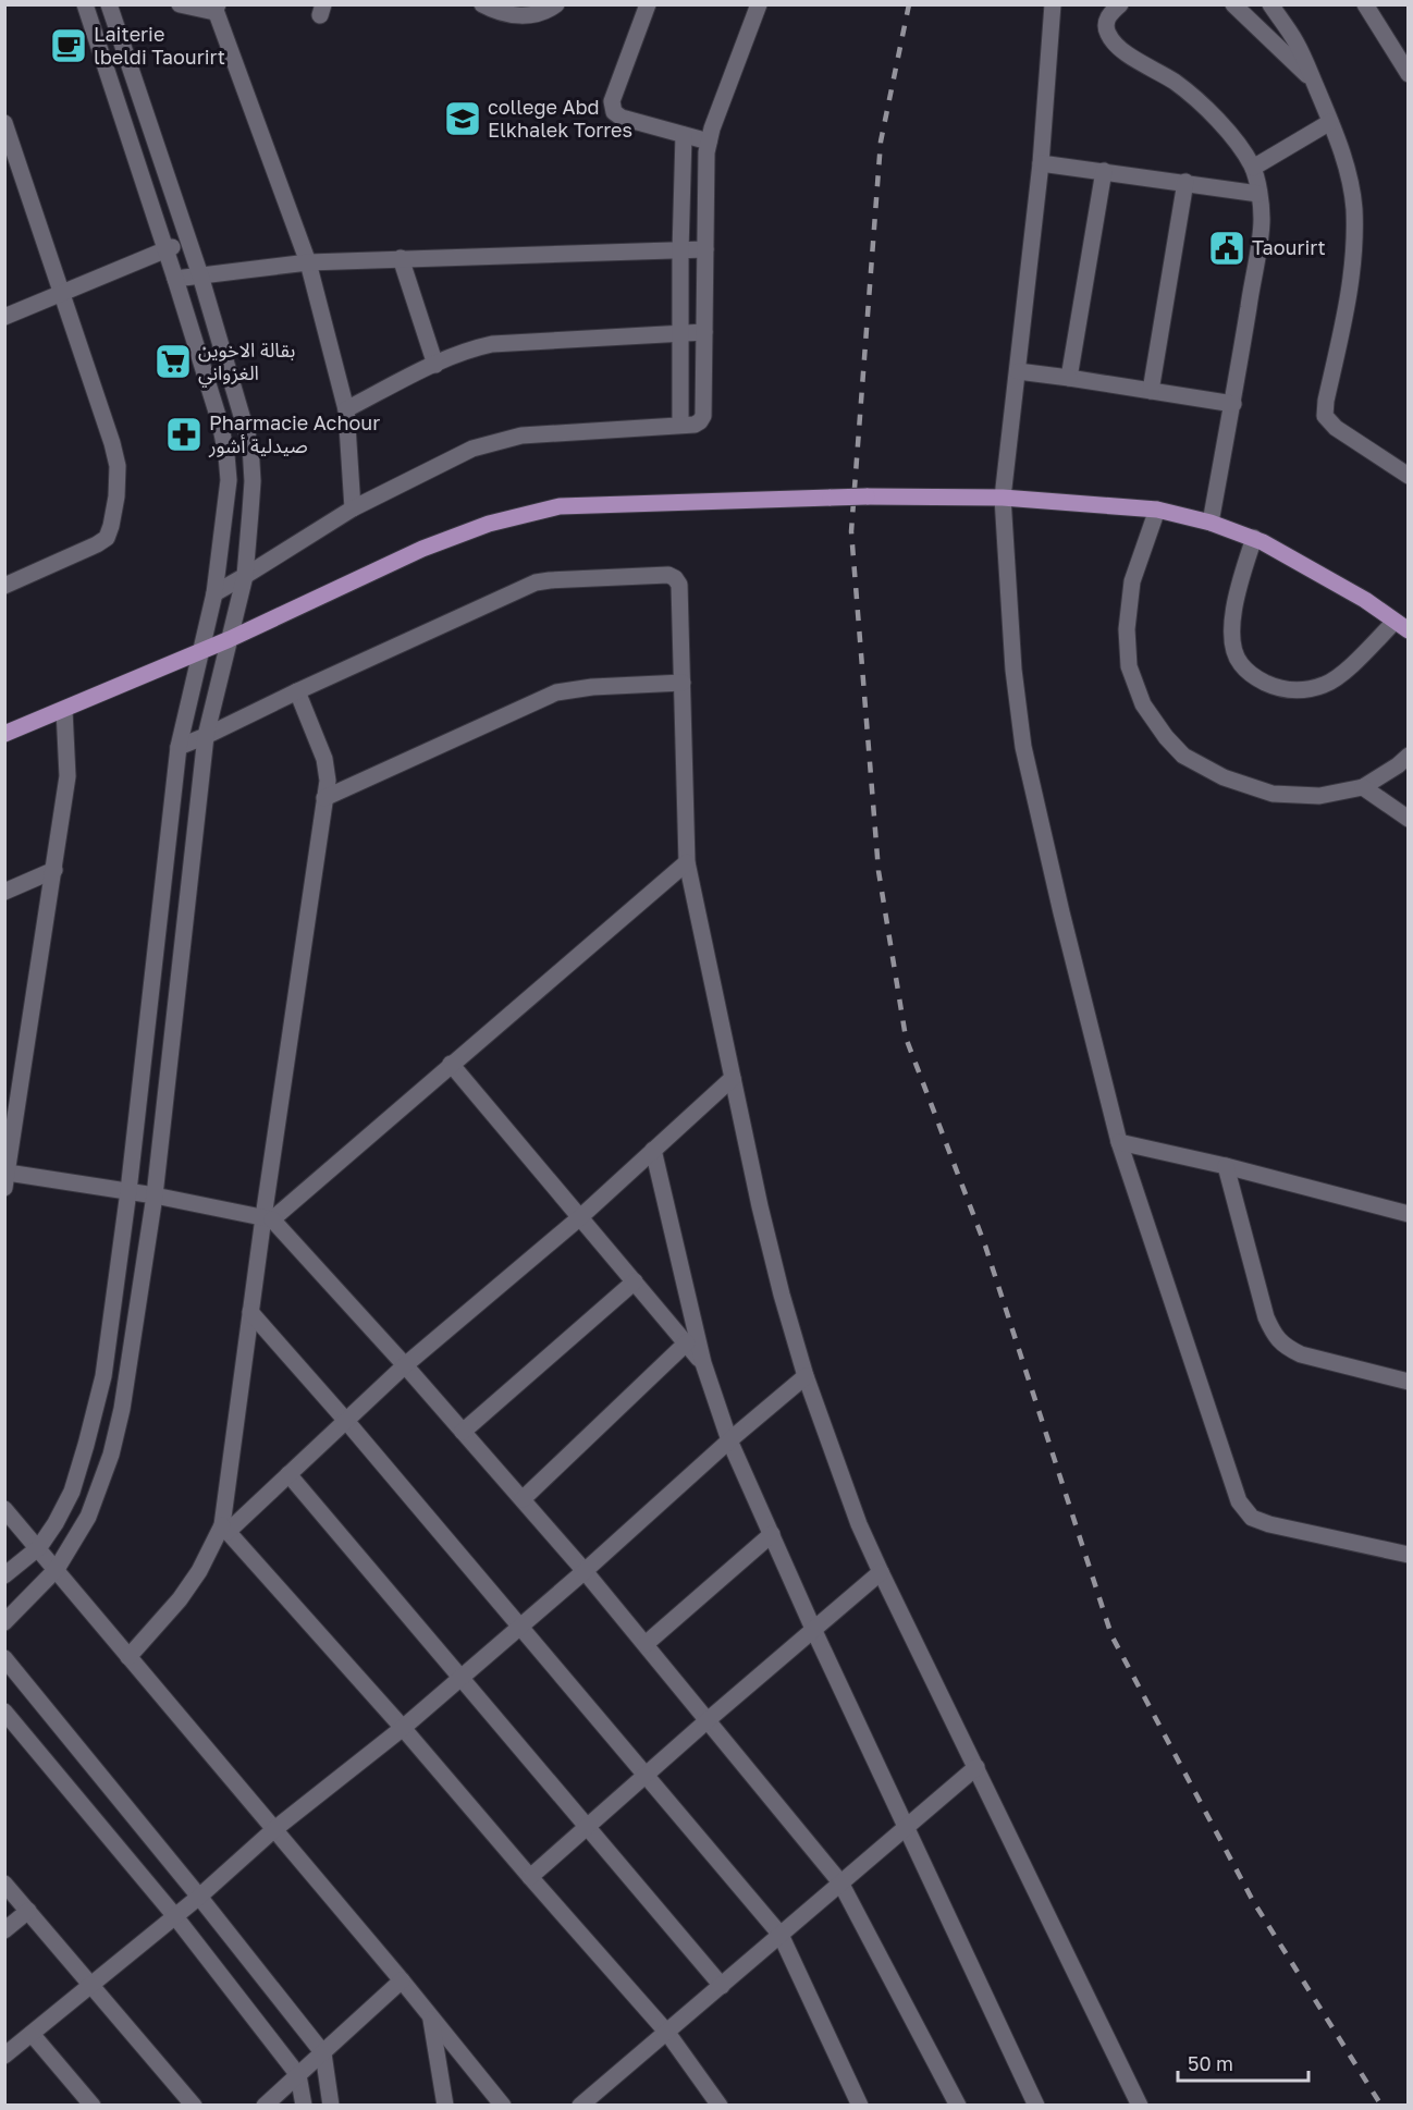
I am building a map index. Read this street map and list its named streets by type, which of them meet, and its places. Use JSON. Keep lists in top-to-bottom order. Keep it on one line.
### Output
{"places":{"cafe":["Laiterie lbeldi Taourirt"],"school or university":["college Abd Elkhalek Torres"],"public building":["Taourirt"],"supermarket":["بقالة الاخوين الغزواني"],"pharmacy":["Pharmacie Achour صيدلية أشور"]},"scale_bar":"50 m"}
